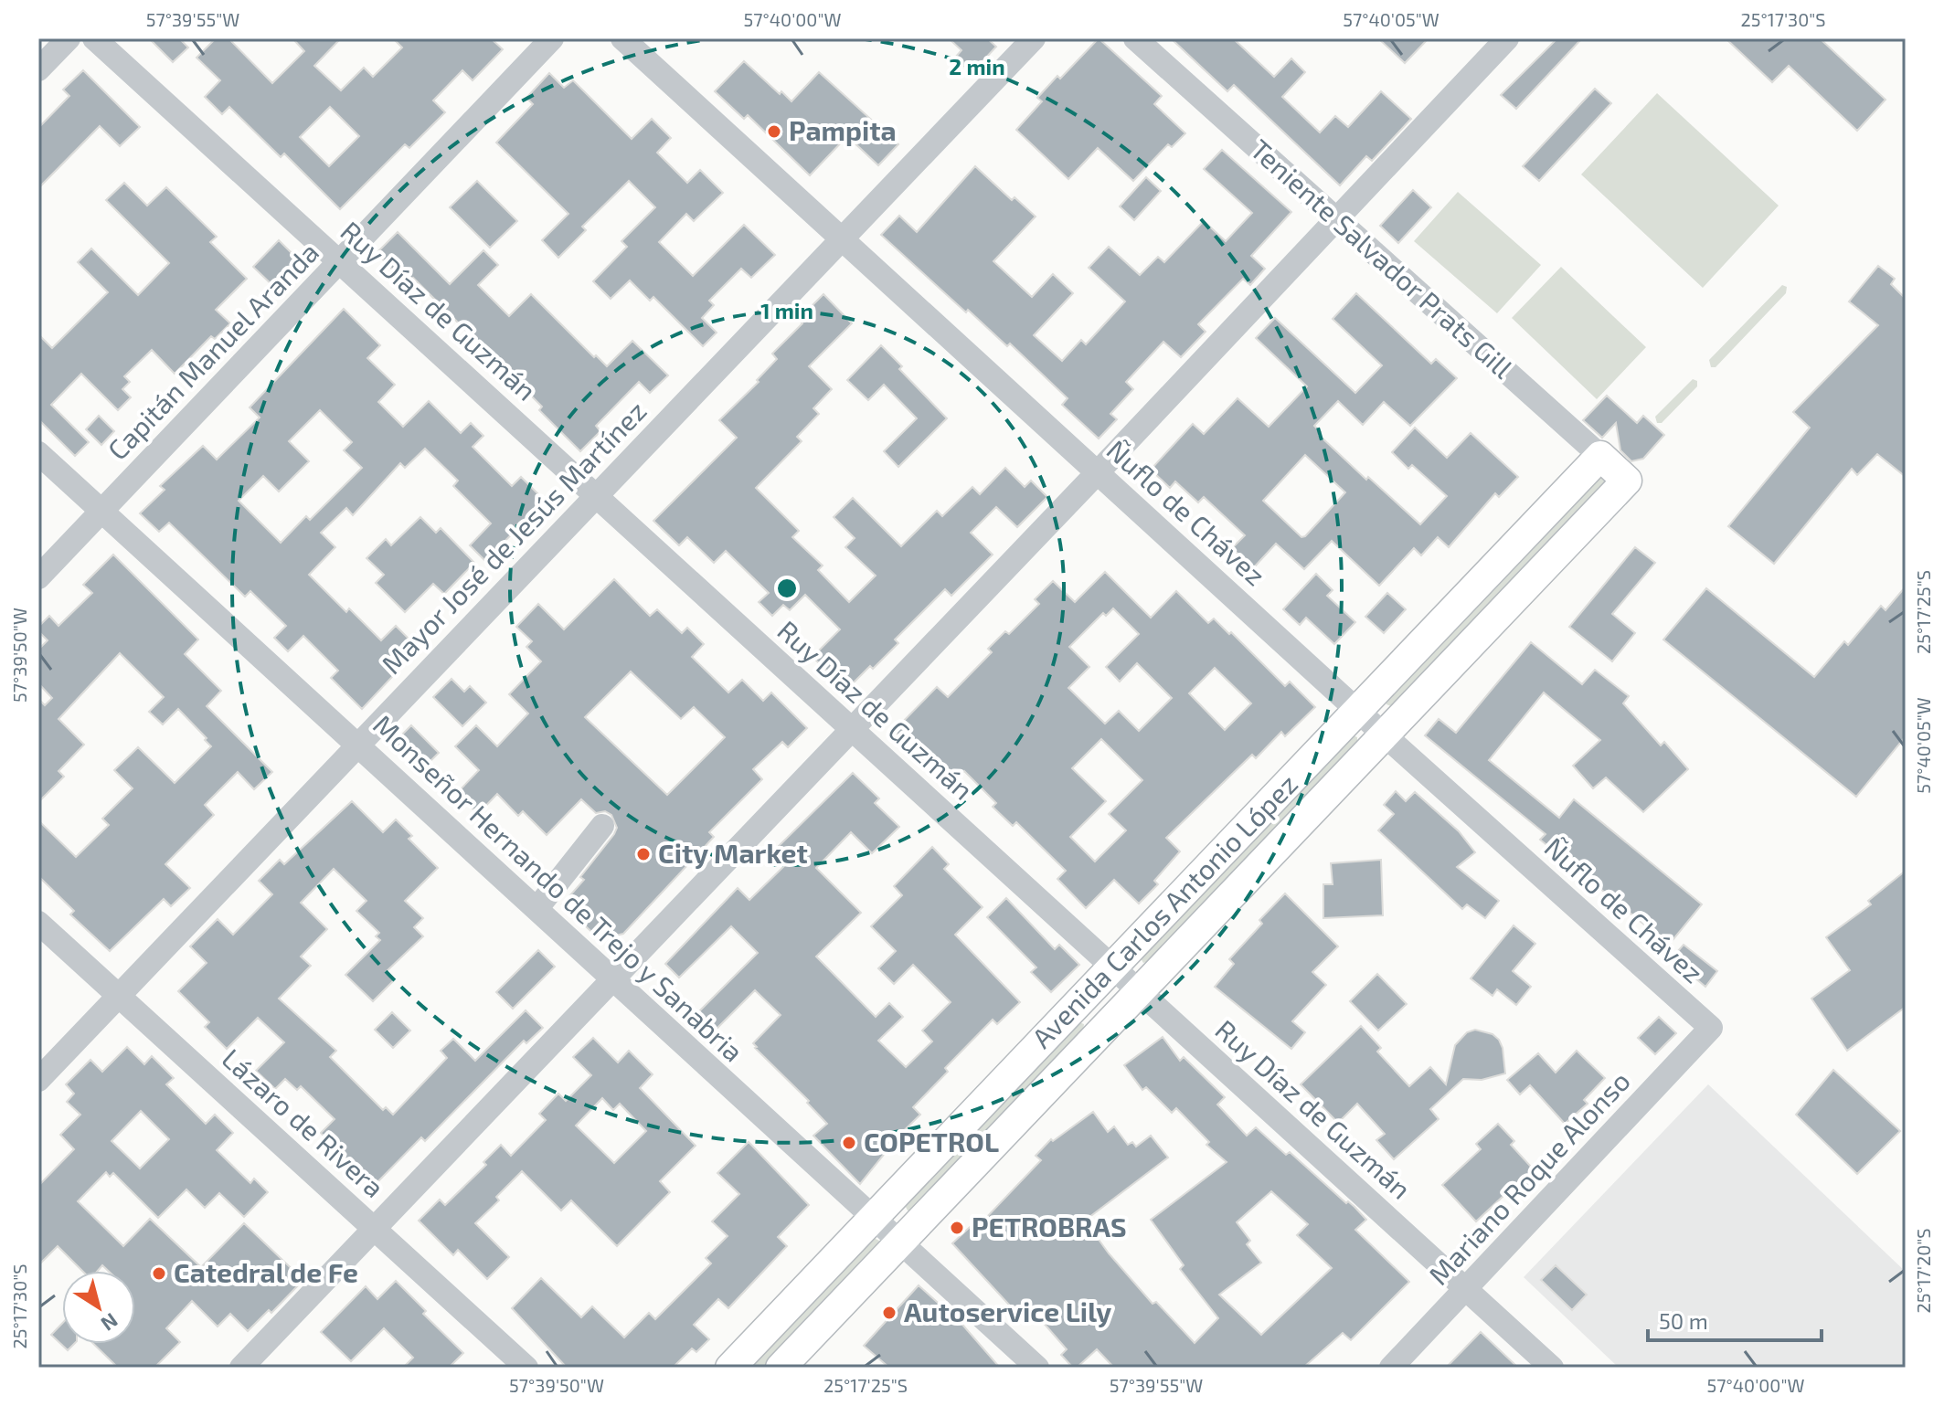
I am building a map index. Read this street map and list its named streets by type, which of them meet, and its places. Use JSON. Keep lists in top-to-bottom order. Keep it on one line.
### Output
{"streets":{"main road":["Teniente Salvador Prats Gill","Avenida Carlos Antonio López"],"street":["Ruy Díaz de Guzmán","Capitán Manuel Aranda","Ñuflo de Chávez","Mayor José de Jesús Martínez","Monseñor Hernando de Trejo y Sanabria","Lázaro de Rivera","Mariano Roque Alonso"]},"crossings":[["Teniente Salvador Prats Gill","Avenida Carlos Antonio López"],["Ruy Díaz de Guzmán","Capitán Manuel Aranda"],["Ruy Díaz de Guzmán","Mayor José de Jesús Martínez"],["Ruy Díaz de Guzmán","Avenida Carlos Antonio López"],["Ruy Díaz de Guzmán","Mariano Roque Alonso"],["Capitán Manuel Aranda","Monseñor Hernando de Trejo y Sanabria"],["Ñuflo de Chávez","Mayor José de Jesús Martínez"],["Ñuflo de Chávez","Avenida Carlos Antonio López"],["Ñuflo de Chávez","Mariano Roque Alonso"],["Mayor José de Jesús Martínez","Monseñor Hernando de Trejo y Sanabria"],["Mayor José de Jesús Martínez","Lázaro de Rivera"],["Monseñor Hernando de Trejo y Sanabria","Avenida Carlos Antonio López"]],"places":["Pampita","City Market","COPETROL","PETROBRAS","Catedral de Fe","Autoservice Lily"],"scale_bar":"50 m","north":"bottom right","coordinates":["57°39'55\"W","57°40'00\"W","57°40'05\"W","25°17'30\"S","25°17'25\"S","57°39'50\"W","25°17'20\"S"],"rings":["2 min","1 min"]}
